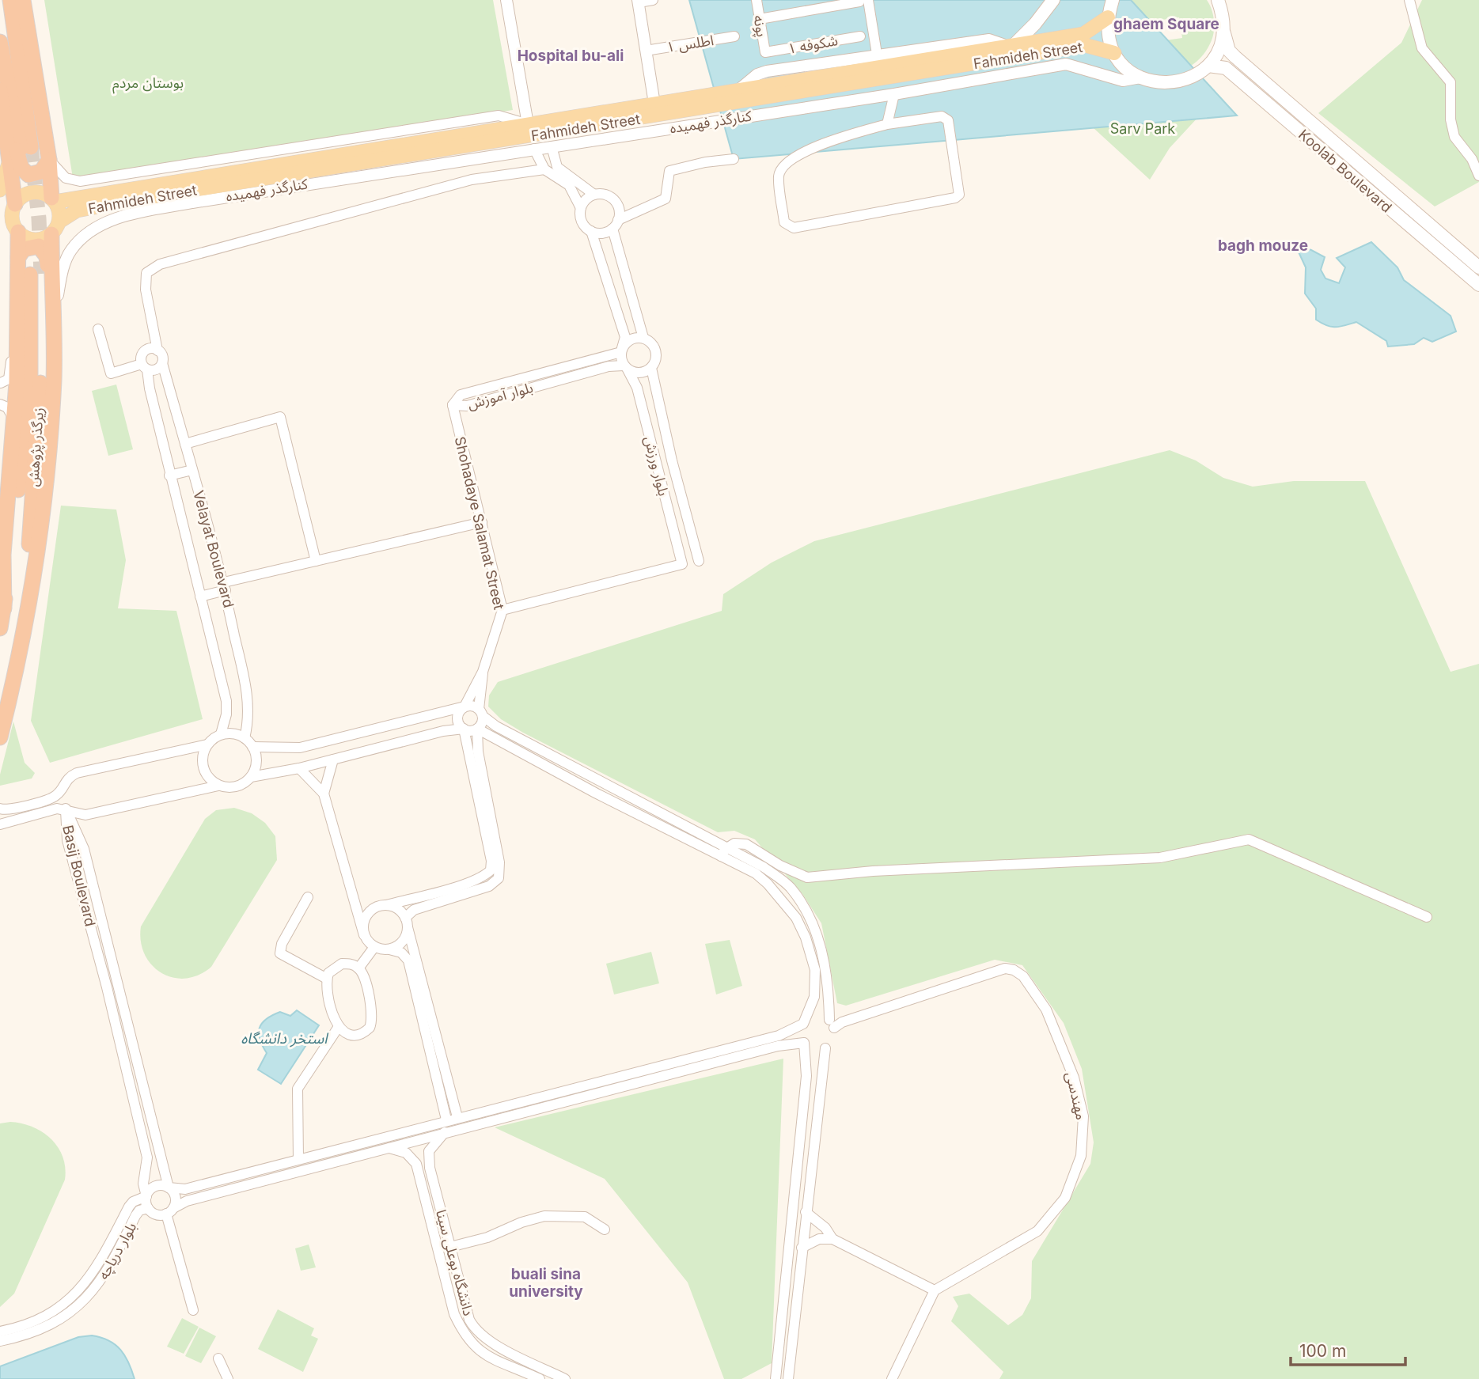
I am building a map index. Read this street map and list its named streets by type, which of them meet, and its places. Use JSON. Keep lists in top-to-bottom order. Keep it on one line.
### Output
{"streets":{"highway":["زیرگذر پژوهش"],"main road":["Fahmideh Street","Koolab Boulevard"],"street":["پونه","اطلس ۱","شکوفه ۱","کنارگذر فهمیده","بلوار آموزش","بلوار ورزش","Shohadaye Salamat Street","Velayat Boulevard","Basij Boulevard","مهندسی","بلوار دریاچه","دانشگاه بوعلی سینا"]},"crossings":[["پونه","شکوفه ۱"],["Fahmideh Street","کنارگذر فهمیده"],["بلوار آموزش","بلوار ورزش"],["بلوار آموزش","Shohadaye Salamat Street"],["بلوار ورزش","Shohadaye Salamat Street"],["Basij Boulevard","بلوار دریاچه"]],"districts":["ghaem Square","Hospital bu-ali","bagh mouze","buali sina university"],"water":["استخر دانشگاه"],"parks":["بوستان مردم","Sarv Park"],"scale_bar":"100 m"}
